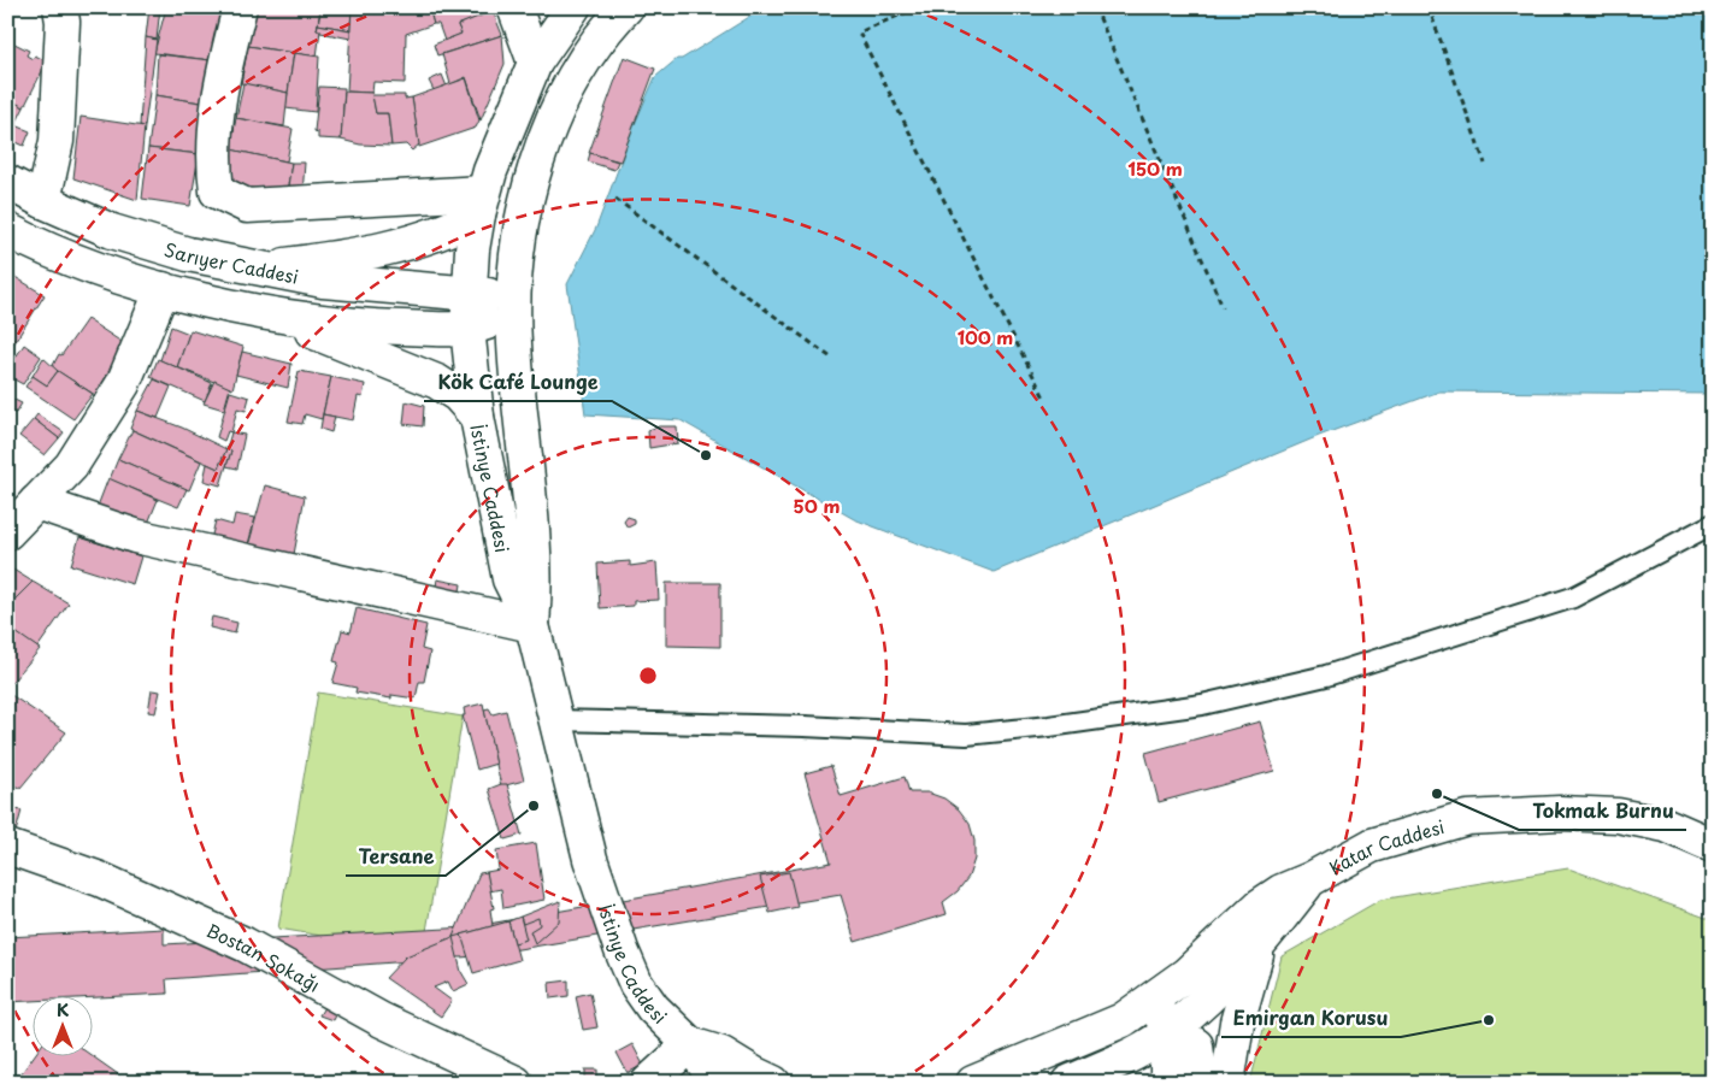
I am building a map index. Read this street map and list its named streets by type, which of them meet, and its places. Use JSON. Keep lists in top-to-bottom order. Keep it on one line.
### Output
{"streets":{"main road":["Sarıyer Caddesi","İstinye Caddesi","Katar Caddesi","Bostan Sokağı"]},"crossings":[["Sarıyer Caddesi","İstinye Caddesi"]],"places":["Kök Café Lounge","Tokmak Burnu","Tersane","Emirgan Korusu"],"north":"top","rings":["150 m","100 m","50 m"]}
